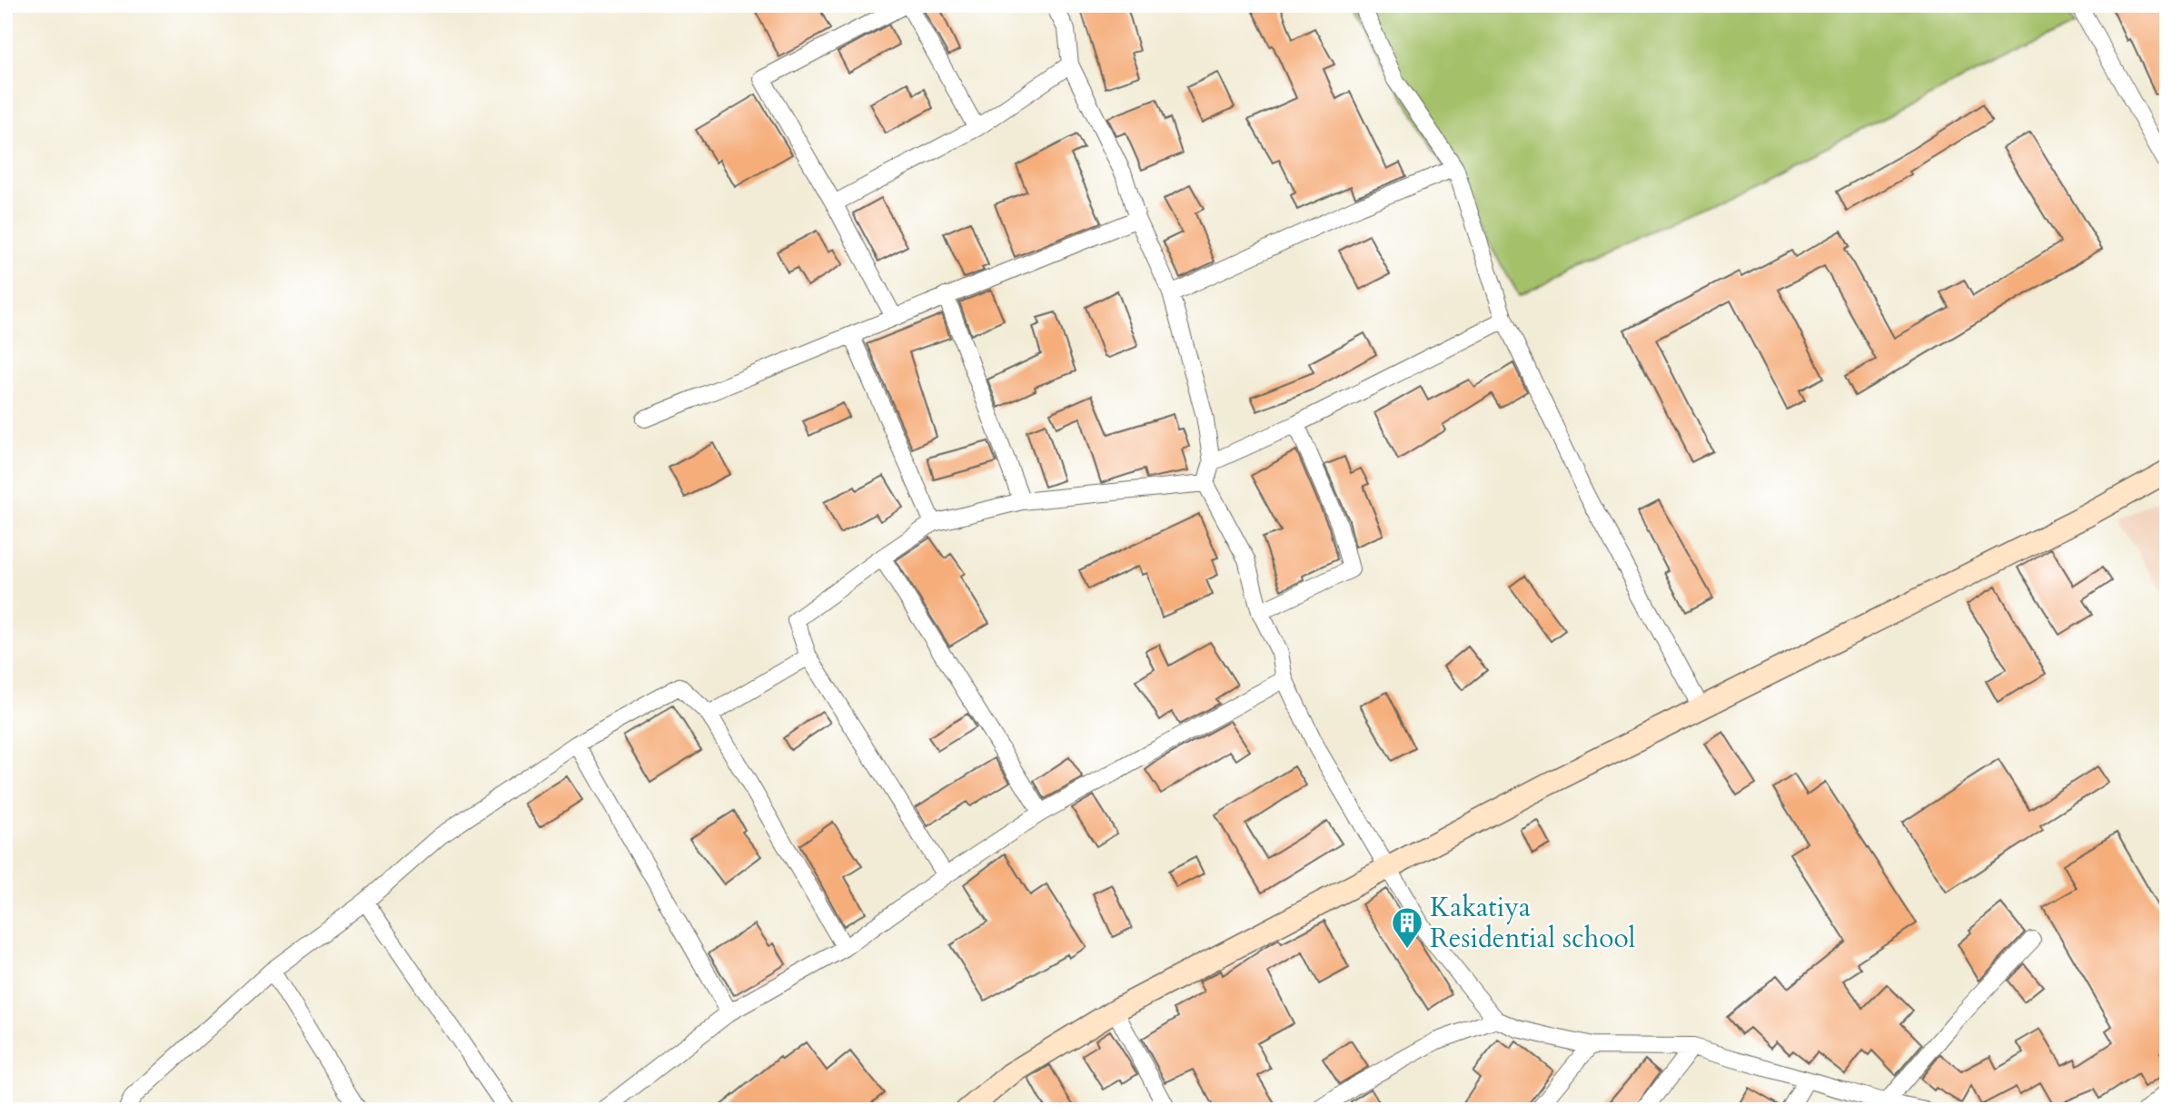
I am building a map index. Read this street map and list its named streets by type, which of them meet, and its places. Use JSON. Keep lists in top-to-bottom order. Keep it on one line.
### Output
{"places":{"building":["Kakatiya Residential school"]}}
